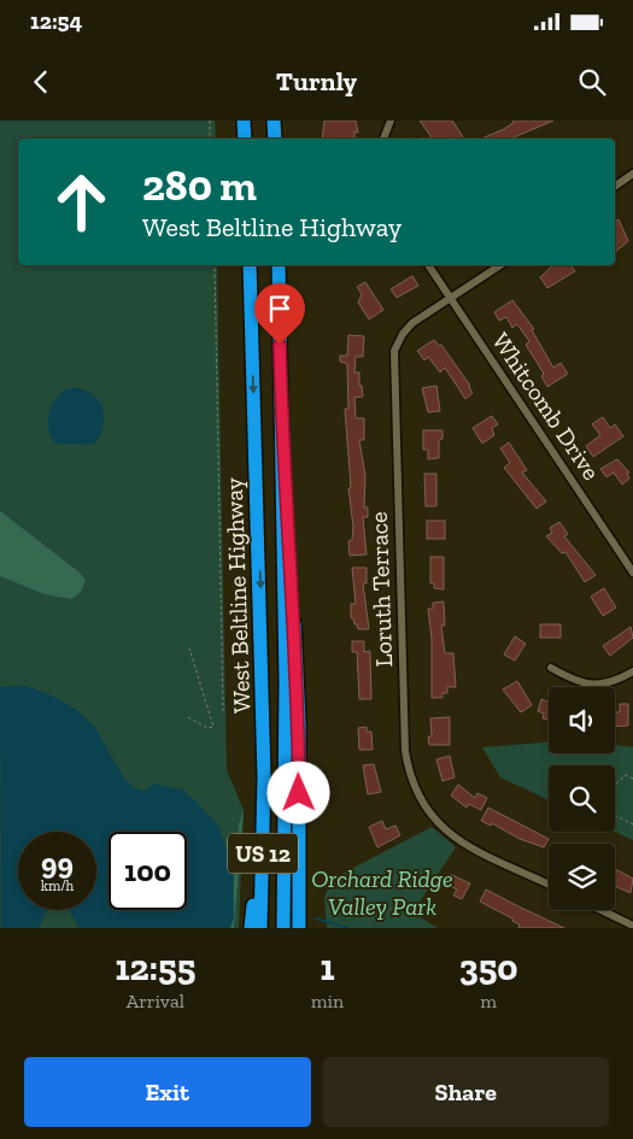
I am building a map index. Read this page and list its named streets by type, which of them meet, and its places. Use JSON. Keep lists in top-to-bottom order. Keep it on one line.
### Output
{"streets":{"highway":["West Beltline Highway","US 12"],"street":["Whitcomb Drive","Loruth Terrace"]},"crossings":[["Whitcomb Drive","Loruth Terrace"]],"parks":["Orchard Ridge Valley Park"],"page":{"status":"12:54","header":"Turnly","turn":["280 m","West Beltline Highway"],"speed":"99 km/h","limit":"100","eta":["12:55","Arrival","1","min","350","m"],"buttons":["Exit","Share"]}}
